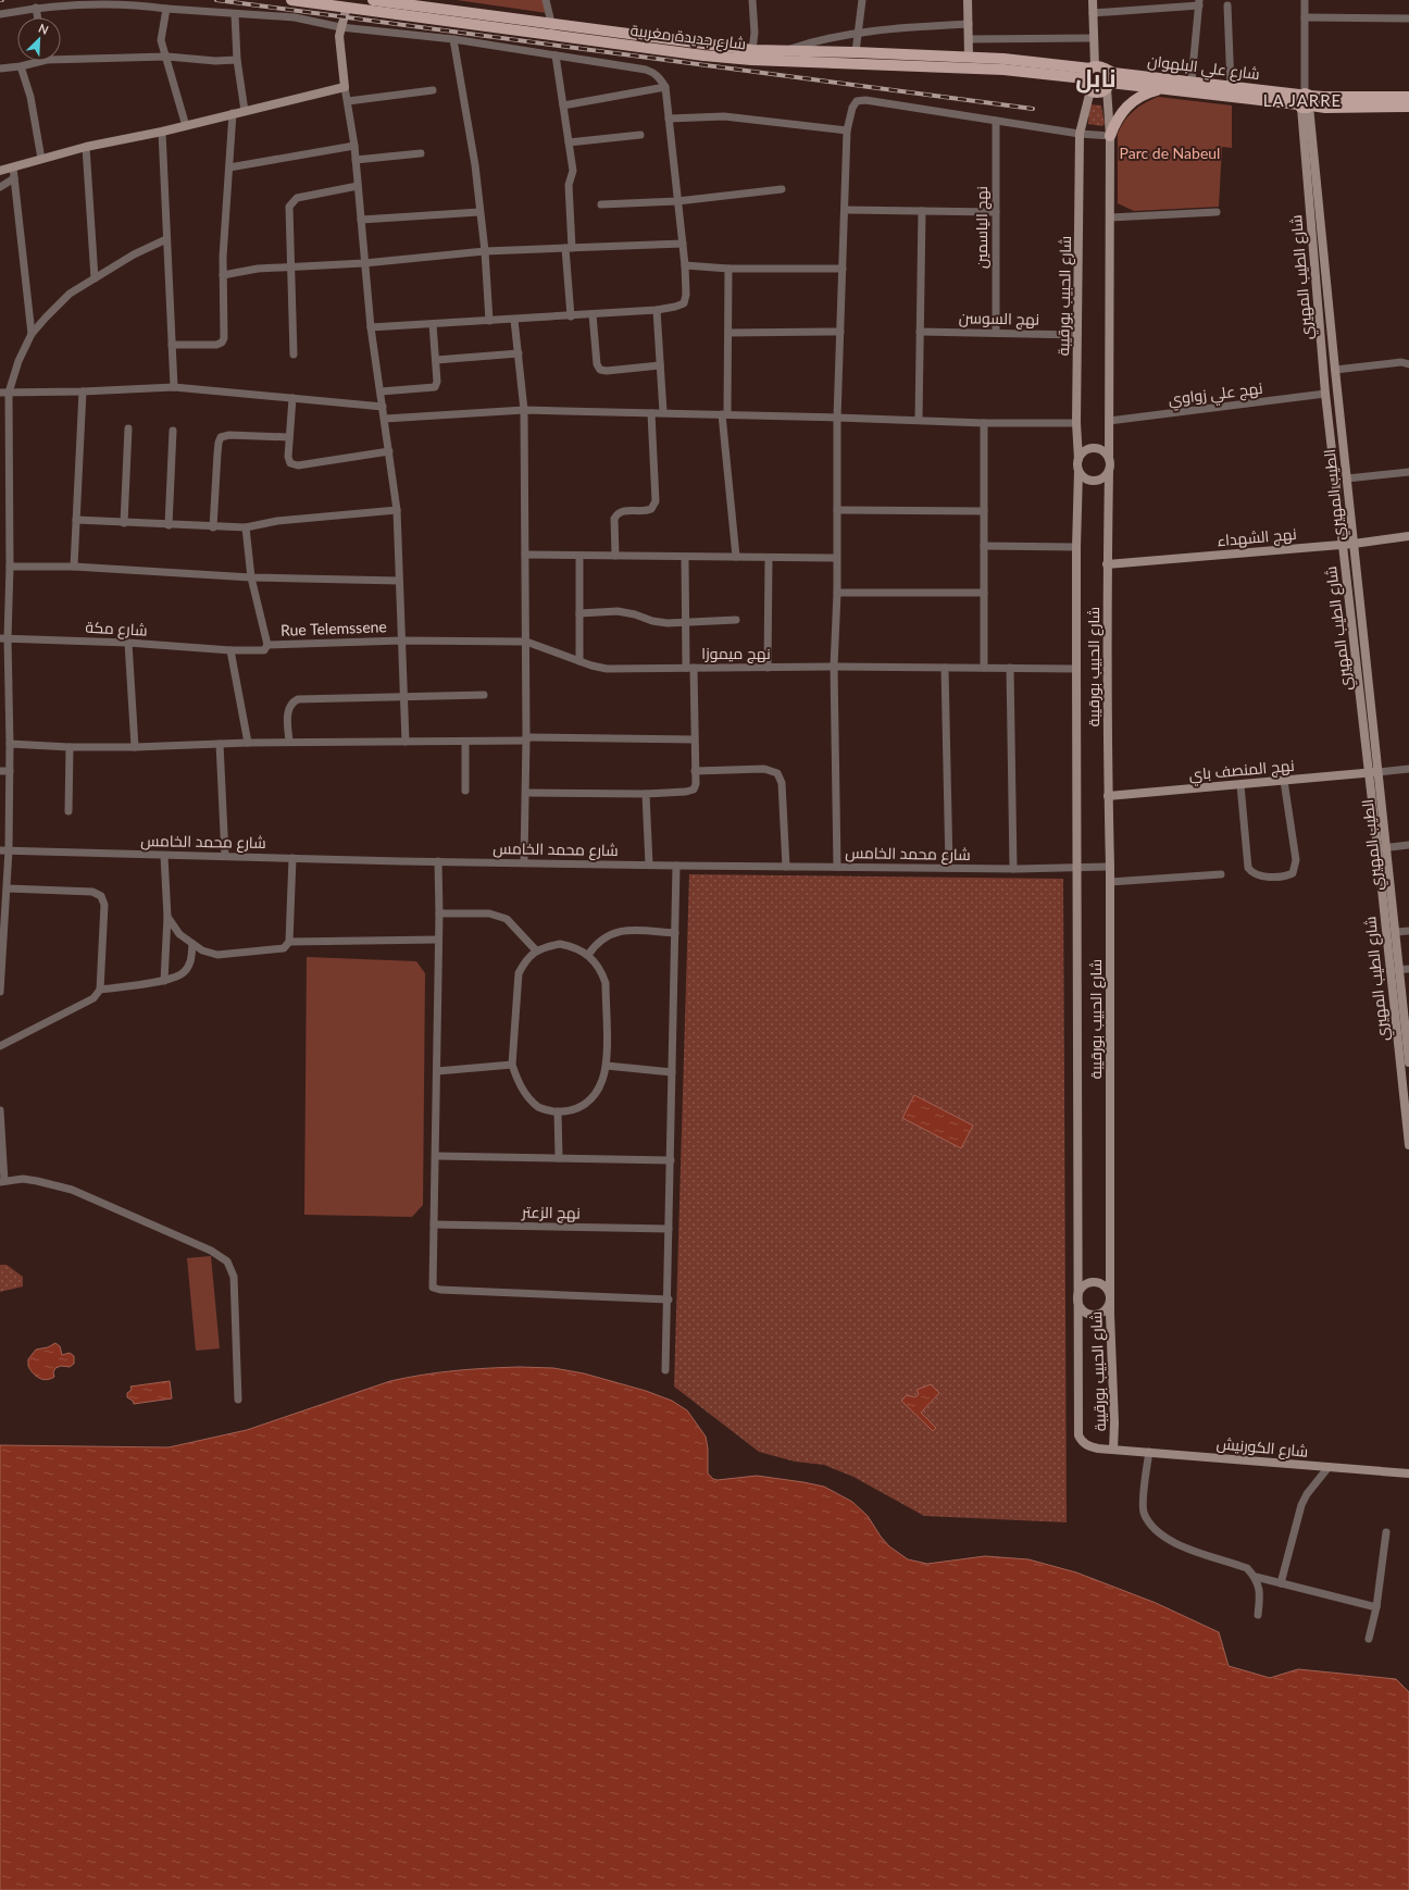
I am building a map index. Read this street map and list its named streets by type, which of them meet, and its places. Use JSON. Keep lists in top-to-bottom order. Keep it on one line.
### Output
{"streets":{"main road":["شارع جديدة مغربية","شارع علي البلهوان"],"street":["نهج الياسمين","شارع الطيب المهيري","شارع الحبيب بورقيبة","نهج السوسن","نهج علي زواوي","الطيب المهيري","نهج الشهداء","شارع مكة","Rue Telemssene","نهج ميموزا","نهج المنصف باي","شارع محمد الخامس","نهج الزعتر","شارع الكورنيش"]},"crossings":[["شارع جديدة مغربية","شارع علي البلهوان"],["شارع جديدة مغربية","شارع الحبيب بورقيبة"],["شارع علي البلهوان","شارع الطيب المهيري"],["شارع علي البلهوان","شارع الحبيب بورقيبة"],["شارع علي البلهوان","الطيب المهيري"],["نهج الياسمين","نهج السوسن"],["شارع الطيب المهيري","نهج علي زواوي"],["شارع الطيب المهيري","الطيب المهيري"],["شارع الطيب المهيري","نهج الشهداء"],["شارع الطيب المهيري","نهج المنصف باي"],["شارع الحبيب بورقيبة","نهج السوسن"],["شارع الحبيب بورقيبة","نهج الشهداء"],["شارع الحبيب بورقيبة","نهج ميموزا"],["شارع الحبيب بورقيبة","نهج المنصف باي"],["شارع الحبيب بورقيبة","شارع محمد الخامس"],["شارع الحبيب بورقيبة","شارع الكورنيش"],["الطيب المهيري","نهج الشهداء"],["الطيب المهيري","نهج المنصف باي"],["شارع مكة","Rue Telemssene"],["Rue Telemssene","نهج ميموزا"]],"districts":["نابل","LA JARRE"],"parks":["Parc de Nabeul"],"north":"top right"}
